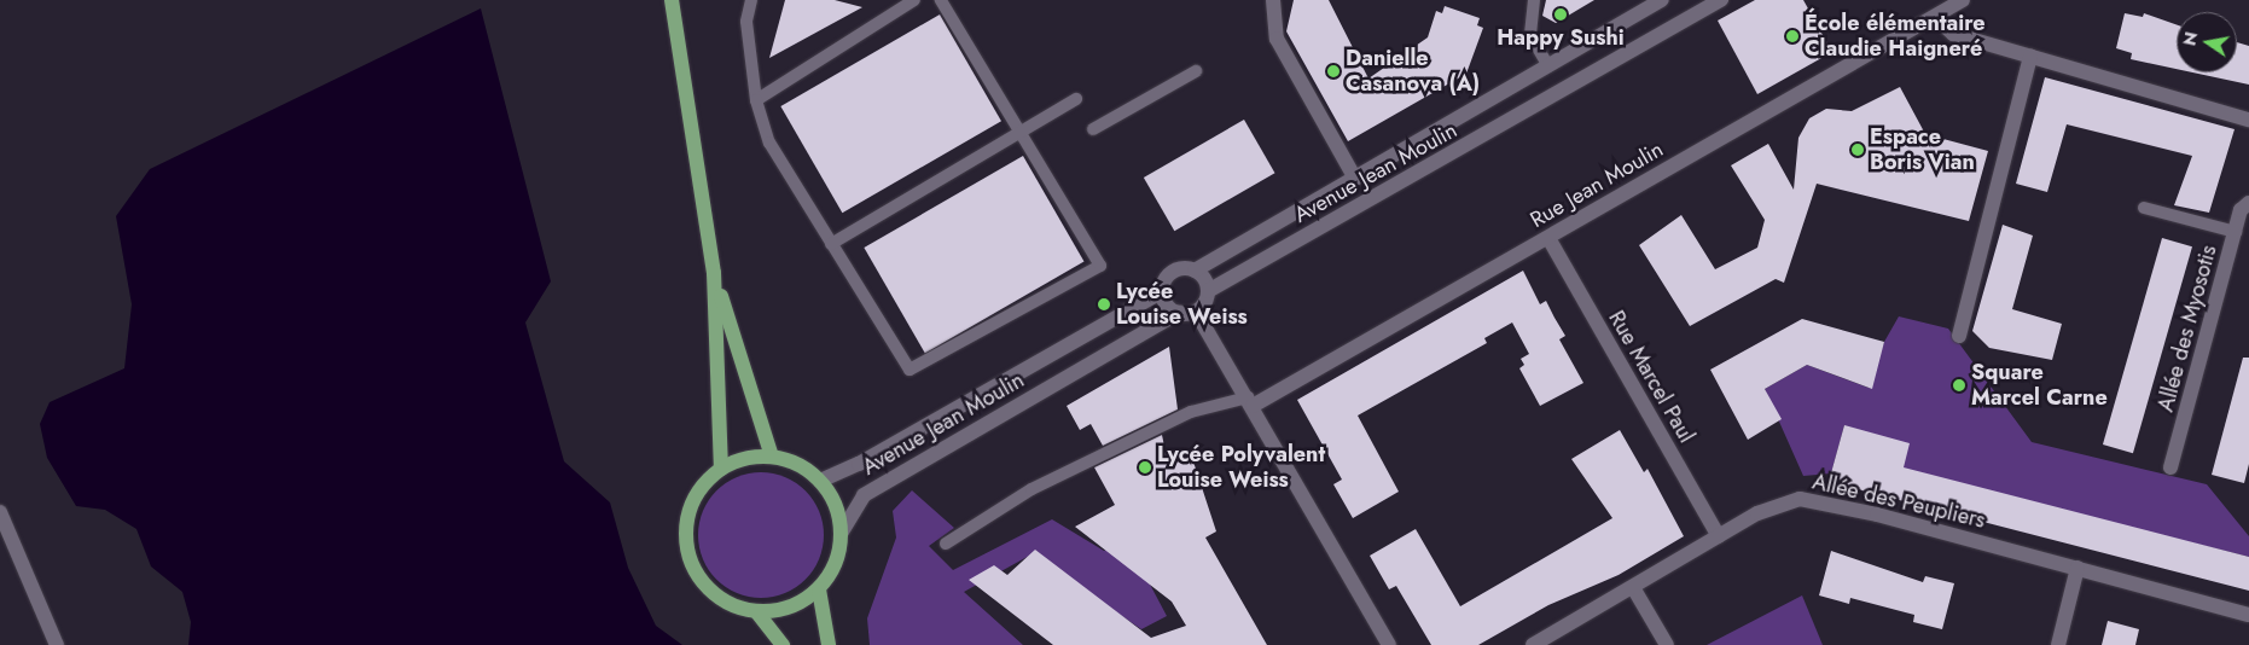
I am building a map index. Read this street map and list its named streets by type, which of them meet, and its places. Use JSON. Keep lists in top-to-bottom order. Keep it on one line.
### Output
{"streets":{"street":["Avenue Jean Moulin","Rue Jean Moulin","Allée des Myosotis","Rue Marcel Paul","Allée des Peupliers"]},"crossings":[["Rue Jean Moulin","Rue Marcel Paul"],["Rue Marcel Paul","Allée des Peupliers"]],"places":["Happy Sushi","École élémentaire Claudie Haigneré","Danielle Casanova (A)","Espace Boris Vian","Lycée Louise Weiss","Square Marcel Carne","Lycée Polyvalent Louise Weiss"],"north":"left"}
